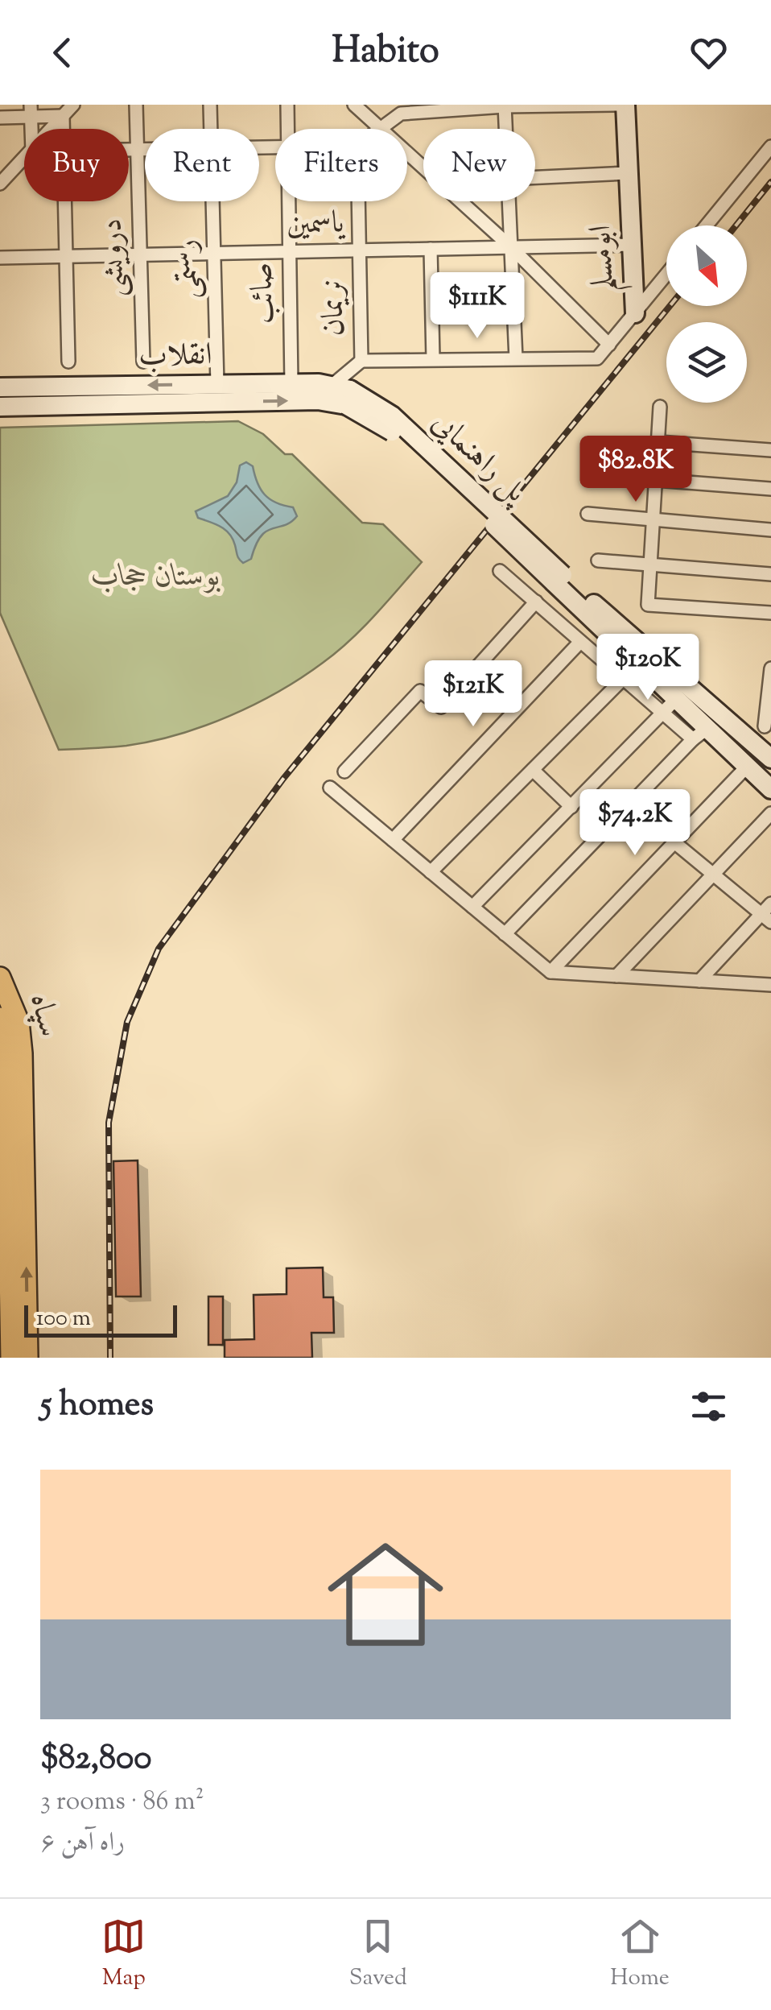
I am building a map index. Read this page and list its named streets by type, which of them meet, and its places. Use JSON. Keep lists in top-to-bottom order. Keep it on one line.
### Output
{"streets":{"main road":["ابومسلم","انقلاب","پل راهنمایی","سپاه"],"street":["یاسمین","درویشی","رستمی","صائب","نریمان"]},"crossings":[["یاسمین","درویشی"],["یاسمین","ابومسلم"],["یاسمین","رستمی"],["یاسمین","صائب"],["یاسمین","نریمان"],["رستمی","انقلاب"],["صائب","انقلاب"],["نریمان","انقلاب"],["نریمان","پل راهنمایی"],["انقلاب","پل راهنمایی"]],"parks":["بوستان حجاب"],"scale_bar":"100 m","north":"bottom right","page":{"header":"Habito","chip":["Buy","Rent","Filters","New"],"price":["$111K","$82.8K","$120K","$121K","$74.2K"],"scale":"100 m","heading":"5 homes","list":[{"name":"$82,800","note":"3 rooms · 86 m² · راه آهن ۶"}],"tabs":["Map","Saved","Home"]}}
